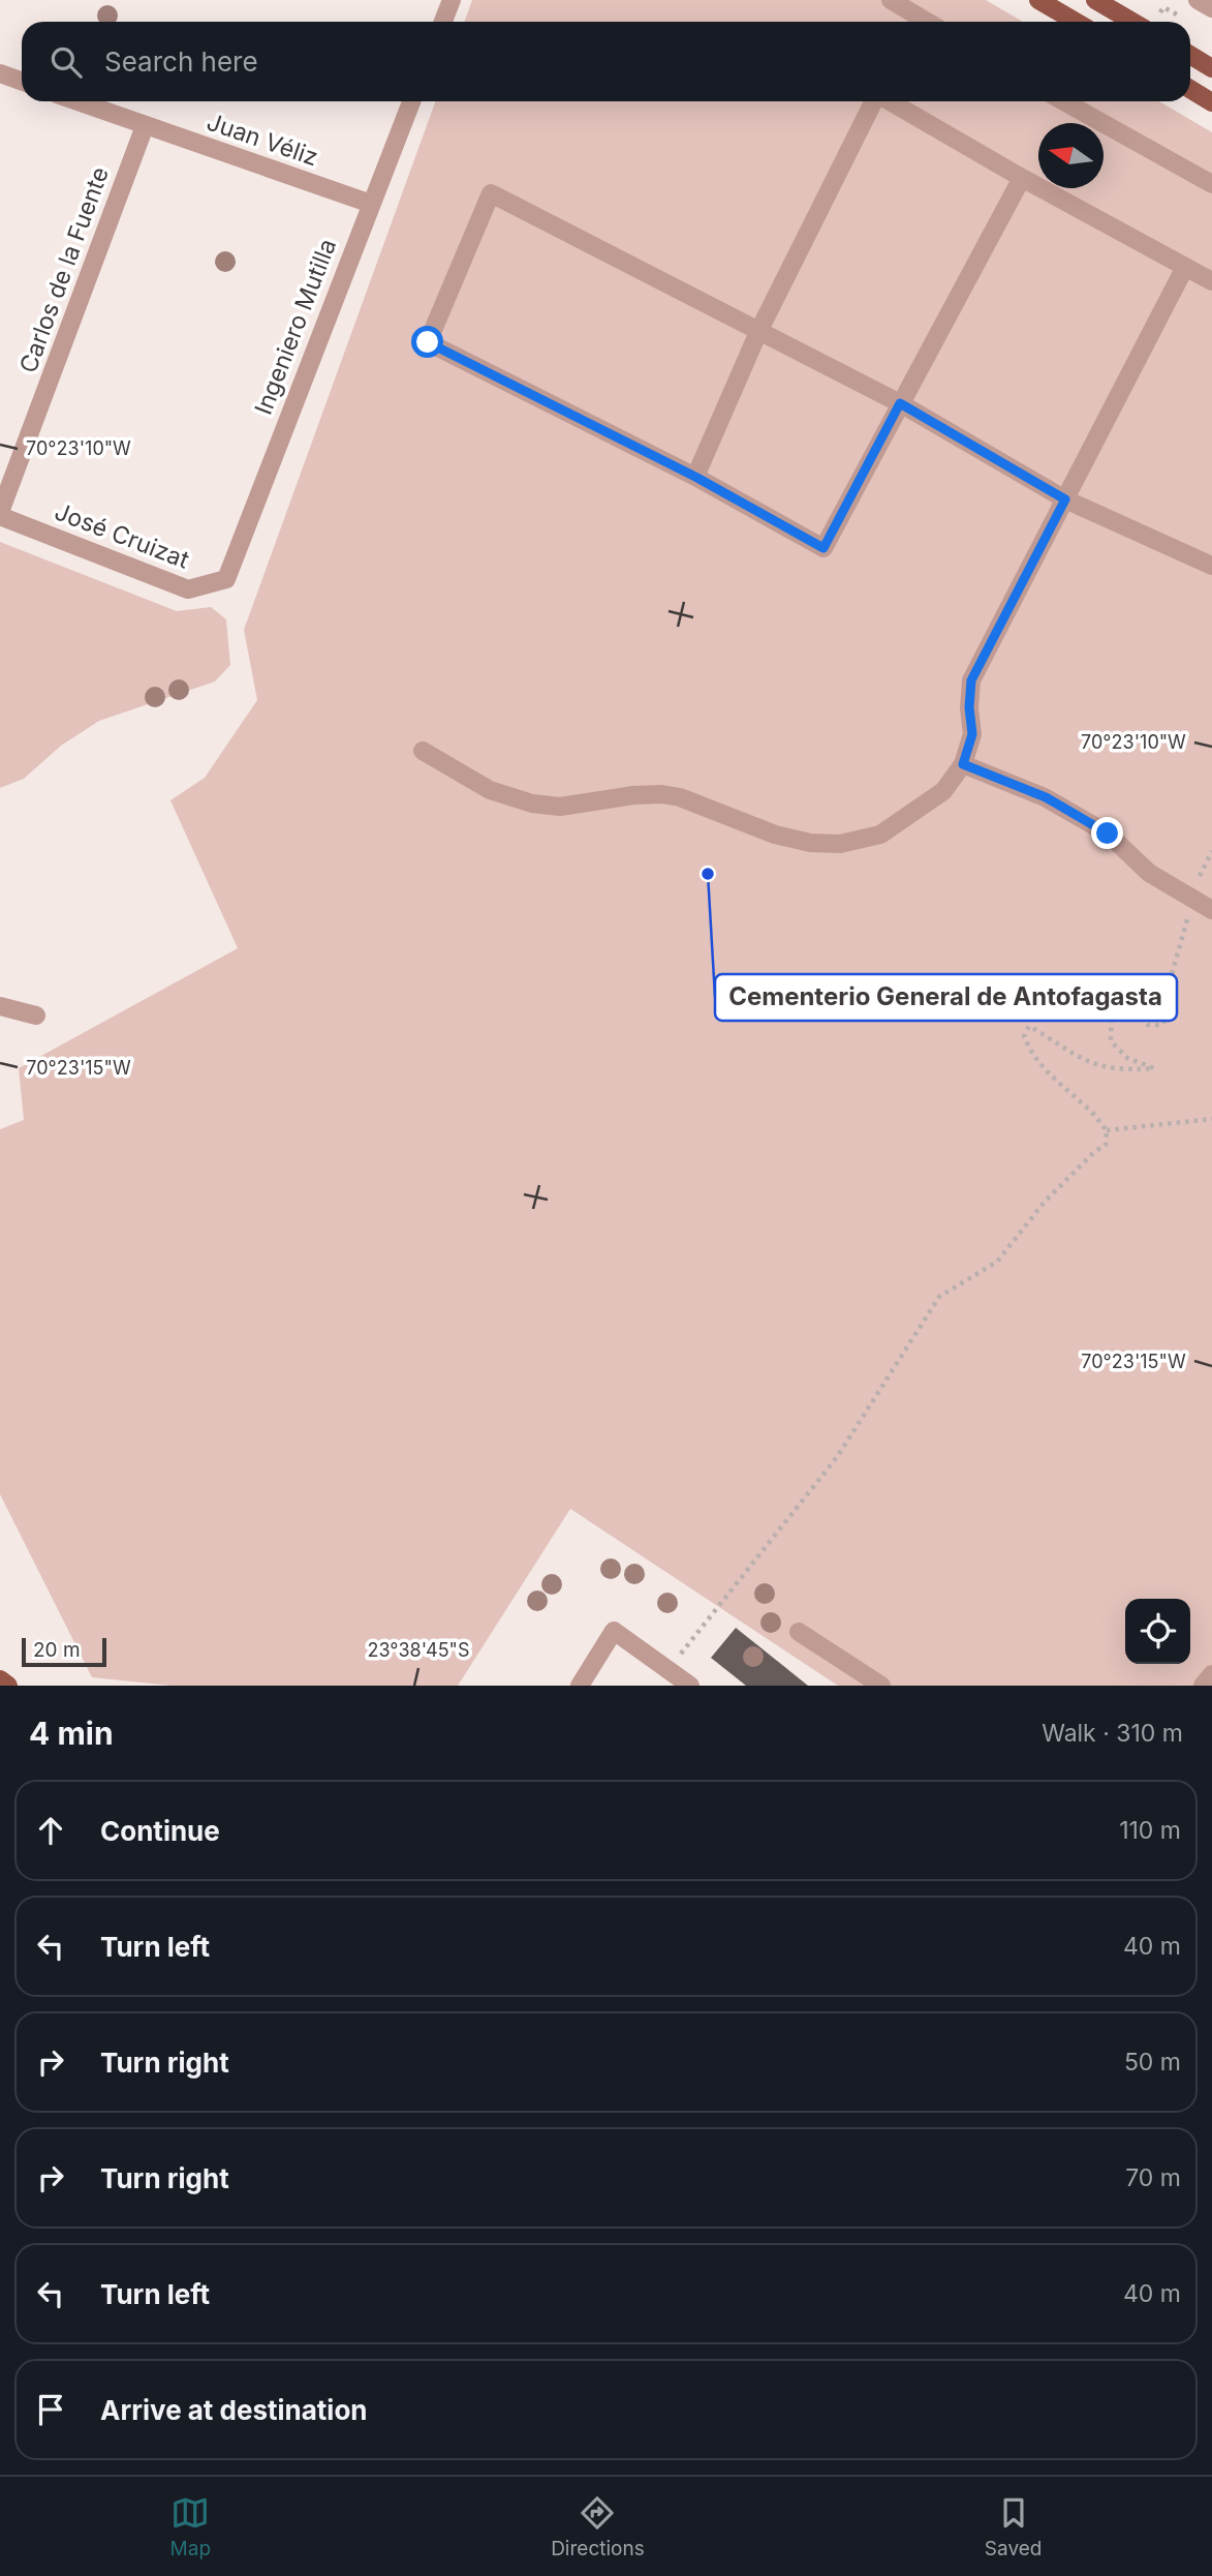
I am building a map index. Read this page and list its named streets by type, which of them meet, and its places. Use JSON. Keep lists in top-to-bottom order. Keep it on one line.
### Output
{"streets":{"street":["Juan Véliz","Carlos de la Fuente","Ingeniero Mutilla","José Cruizat"]},"crossings":[["Juan Véliz","Carlos de la Fuente"],["Juan Véliz","Ingeniero Mutilla"],["Carlos de la Fuente","José Cruizat"],["Ingeniero Mutilla","José Cruizat"]],"places":["Cementerio General de Antofagasta"],"scale_bar":"20 m","north":"left","page":{"search":"Search here","scale":"20 m","heading":["4 min","Walk · 310 m"],"list":[["Continue","110 m"],["Turn left","40 m"],["Turn right","50 m"],["Turn right","70 m"],["Turn left","40 m"],"Arrive at destination"],"nav":["Map","Directions","Saved"]},"coordinates":["70°23'10\"W","70°23'15\"W","23°38'45\"S"]}
